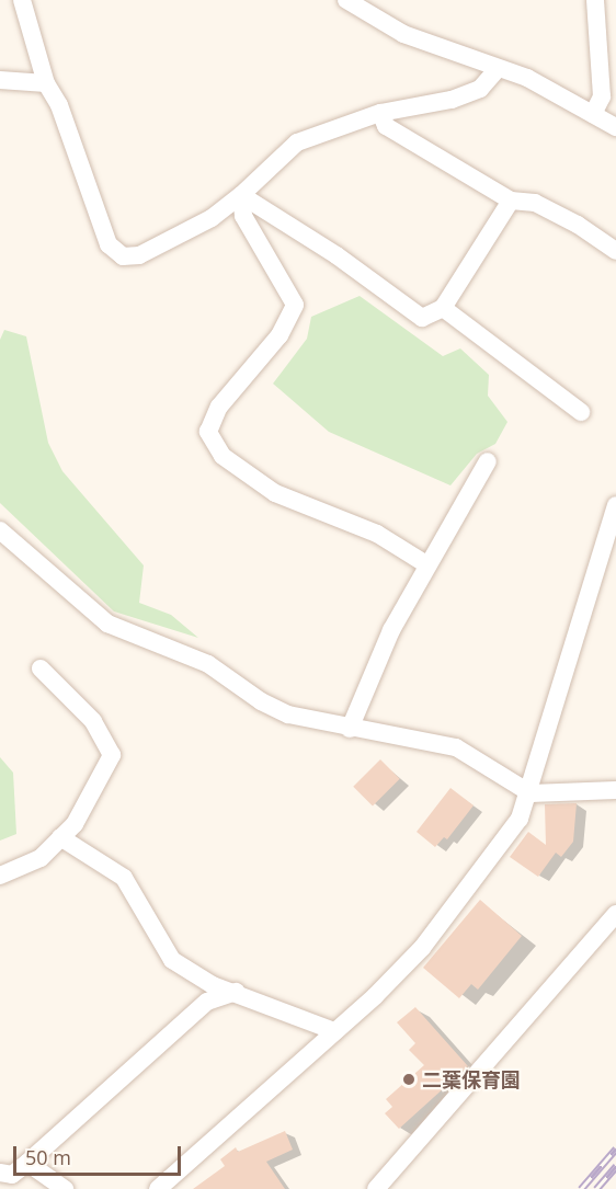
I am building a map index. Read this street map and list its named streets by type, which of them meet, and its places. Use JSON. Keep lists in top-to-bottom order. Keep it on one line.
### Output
{"places":["二葉保育園"],"scale_bar":"50 m"}
